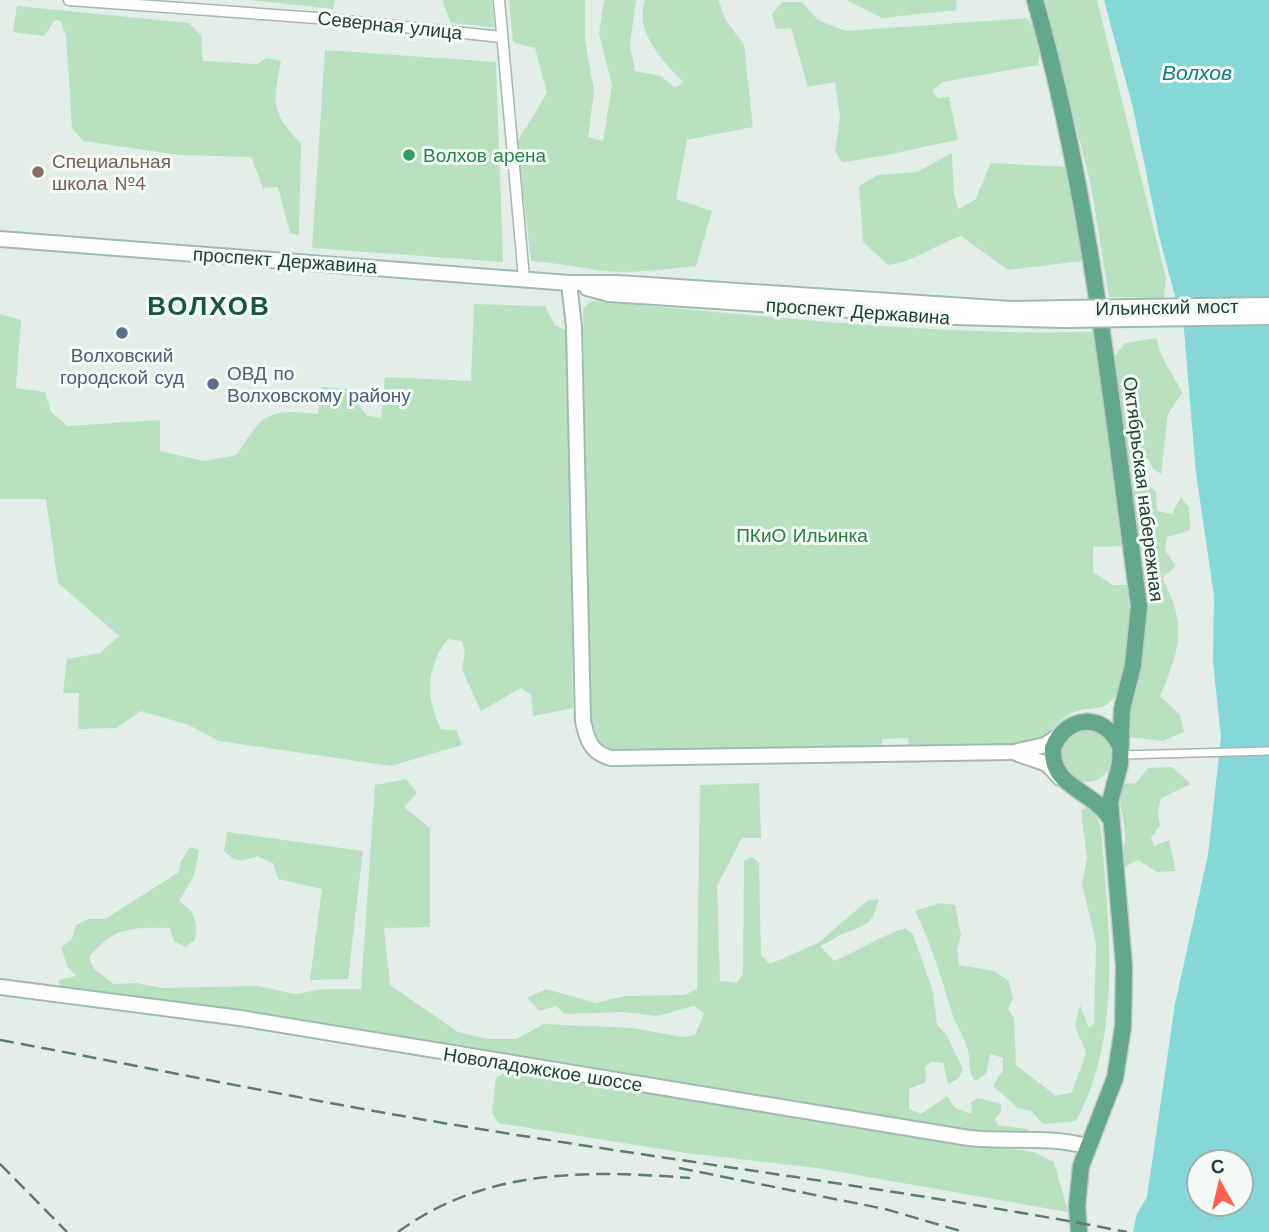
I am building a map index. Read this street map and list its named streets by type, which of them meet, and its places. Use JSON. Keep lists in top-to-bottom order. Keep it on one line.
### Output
{"streets":{"main road":["проспект Державина","Ильинский мост","Октябрьская набережная","Новоладожское шоссе"],"street":["Северная улица"]},"crossings":[["проспект Державина","Ильинский мост"],["Октябрьская набережная","Новоладожское шоссе"]],"districts":["ВОЛХОВ"],"water":["Волхов"],"parks":["ПКиО Ильинка"],"places":["Волхов арена","Специальная школа №4","Волховский городской суд","ОВД по Волховскому району"],"north":"top"}
